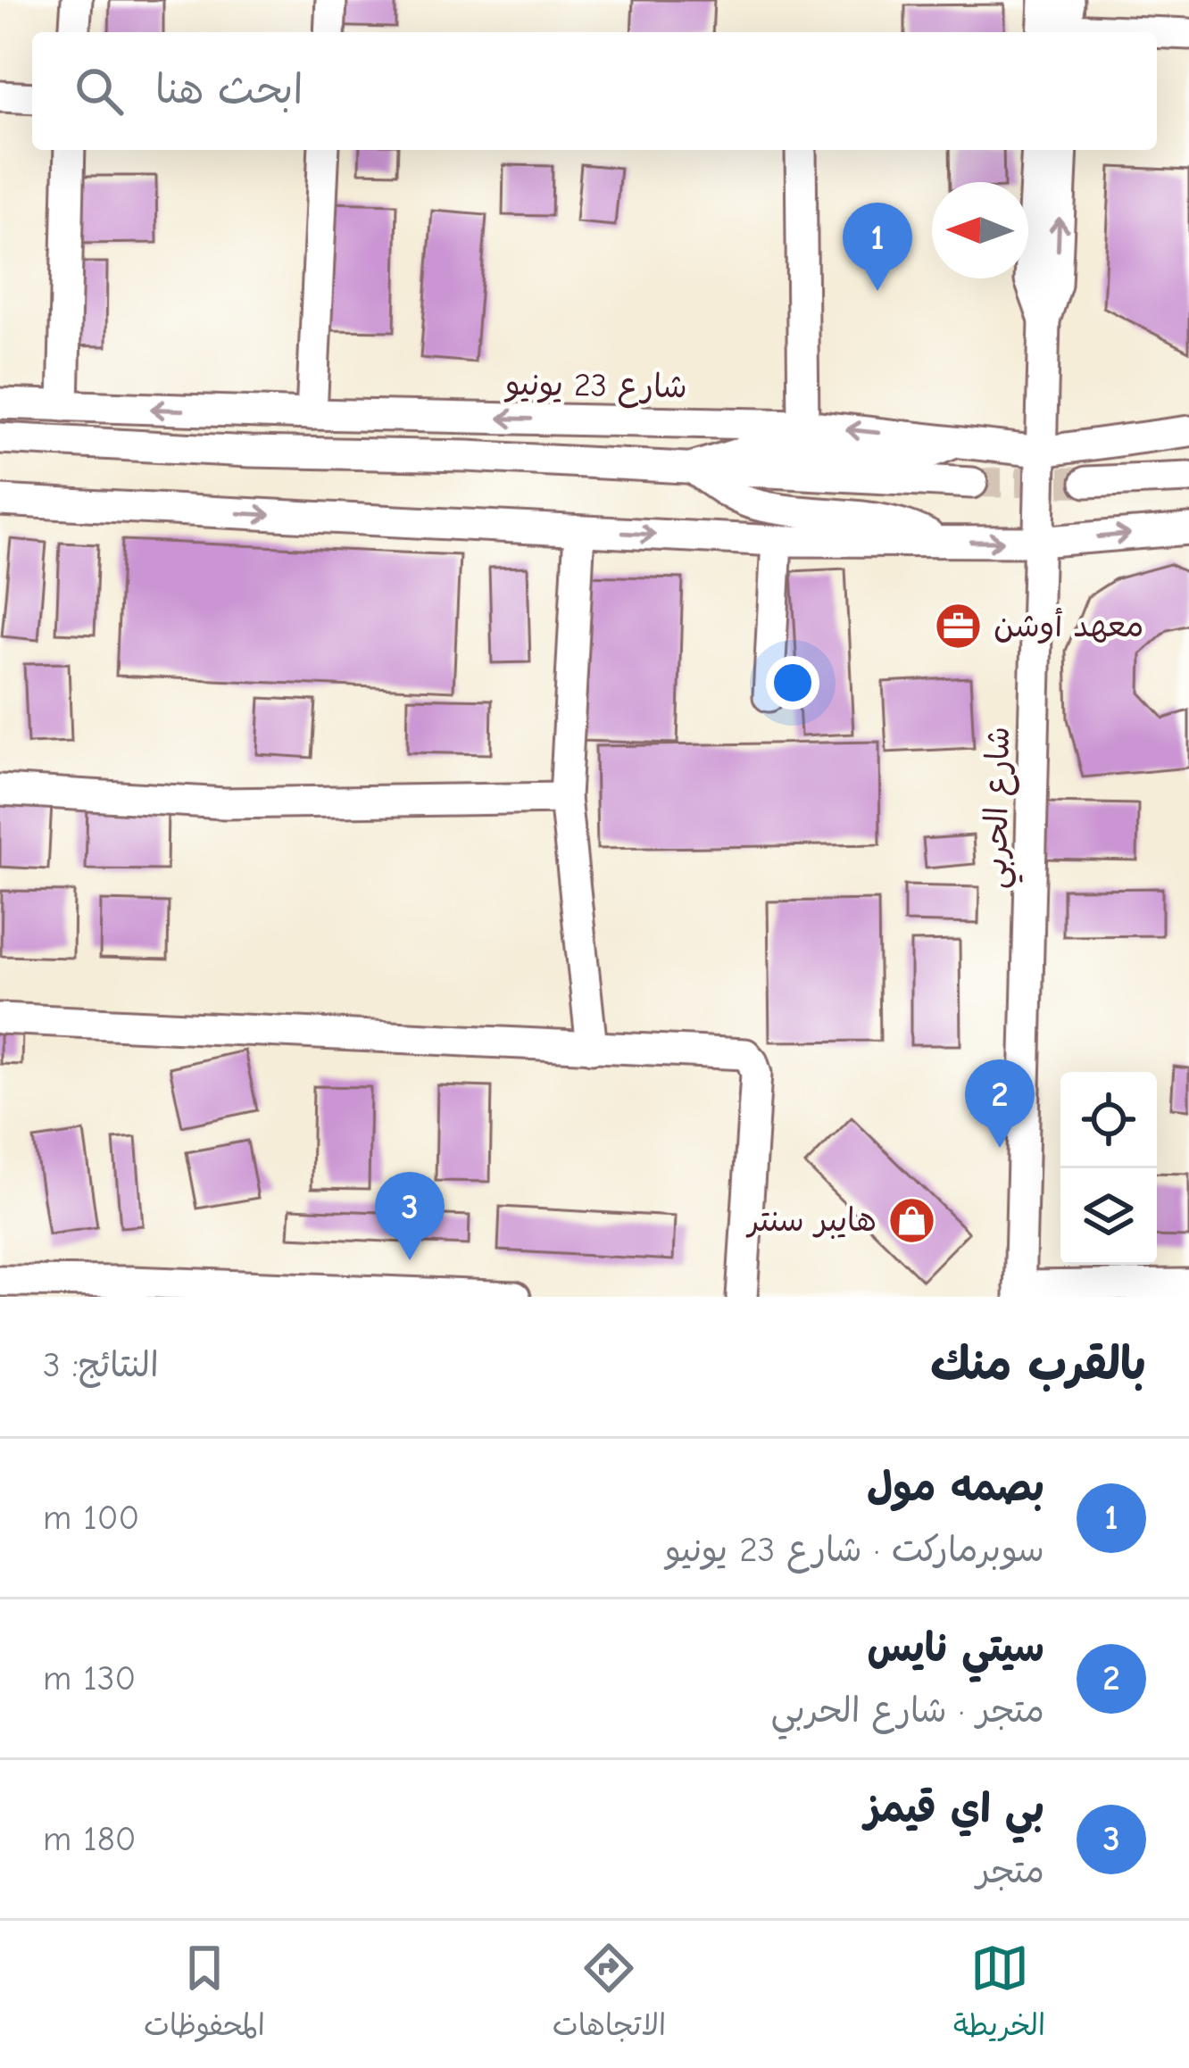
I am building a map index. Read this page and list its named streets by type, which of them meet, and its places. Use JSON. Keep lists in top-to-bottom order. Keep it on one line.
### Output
{"streets":{"street":["شارع 23 يونيو","شارع الحربي"]},"crossings":[["شارع 23 يونيو","شارع الحربي"]],"places":{"office":["معهد أوشن"],"shop":["هايبر سنتر"]},"north":"left","page":{"search":"ابحث هنا","pins":["1","2","3"],"heading":["بالقرب منك","النتائج: 3"],"list":[{"mark":"1","name":"بصمه مول","note":"سوبرماركت · شارع 23 يونيو","value":"100 m"},{"mark":"2","name":"سيتي نايس","note":"متجر · شارع الحربي","value":"130 m"},{"mark":"3","name":"بي اي قيمز","note":"متجر","value":"180 m"}],"nav":["الخريطة","الاتجاهات","المحفوظات"]}}
